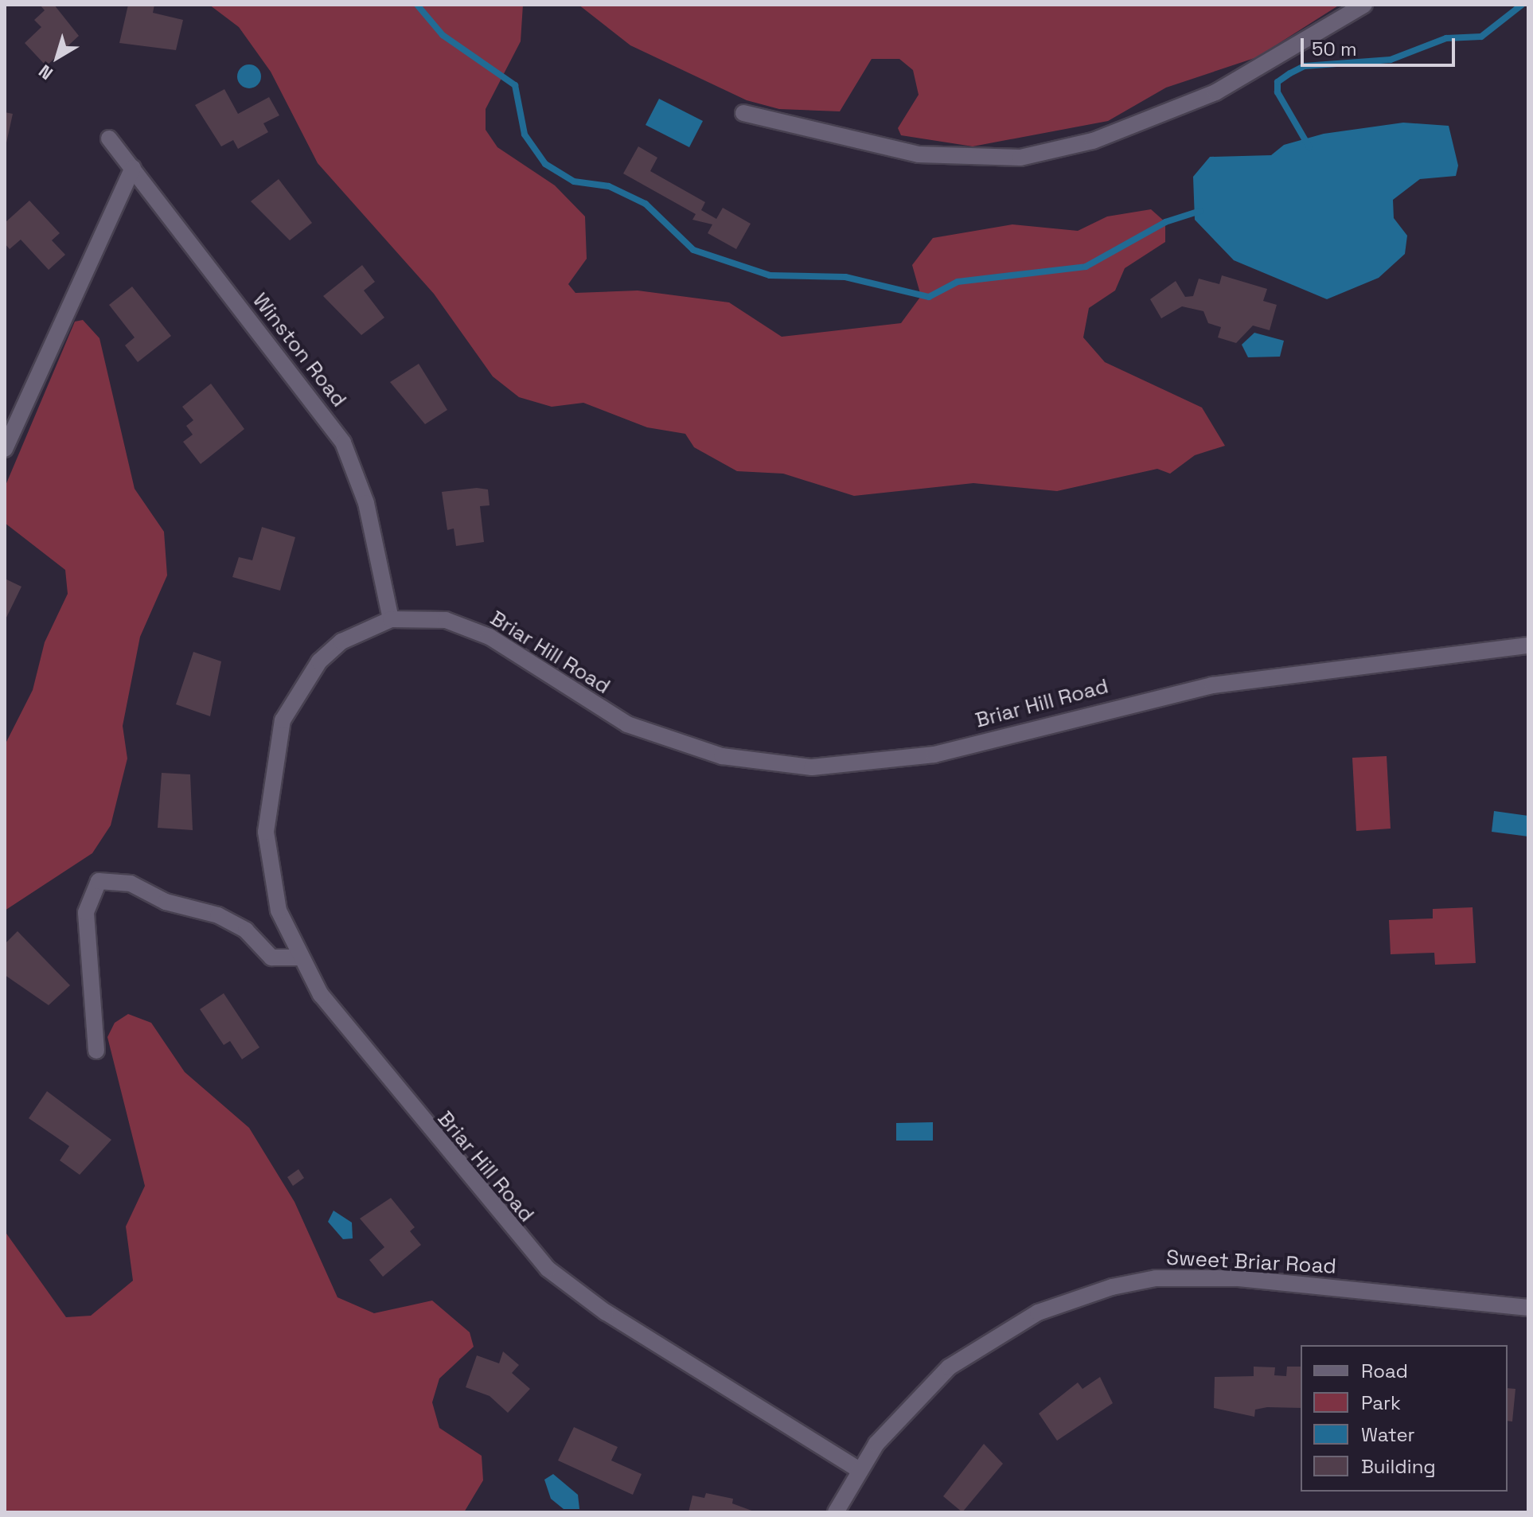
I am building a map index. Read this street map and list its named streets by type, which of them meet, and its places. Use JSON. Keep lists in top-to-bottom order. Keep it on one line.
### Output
{"streets":{"street":["Winston Road","Briar Hill Road","Sweet Briar Road"]},"crossings":[["Winston Road","Briar Hill Road"],["Briar Hill Road","Sweet Briar Road"]],"legend":["Road","Park","Water","Building"],"scale_bar":"50 m","north":"bottom left"}
